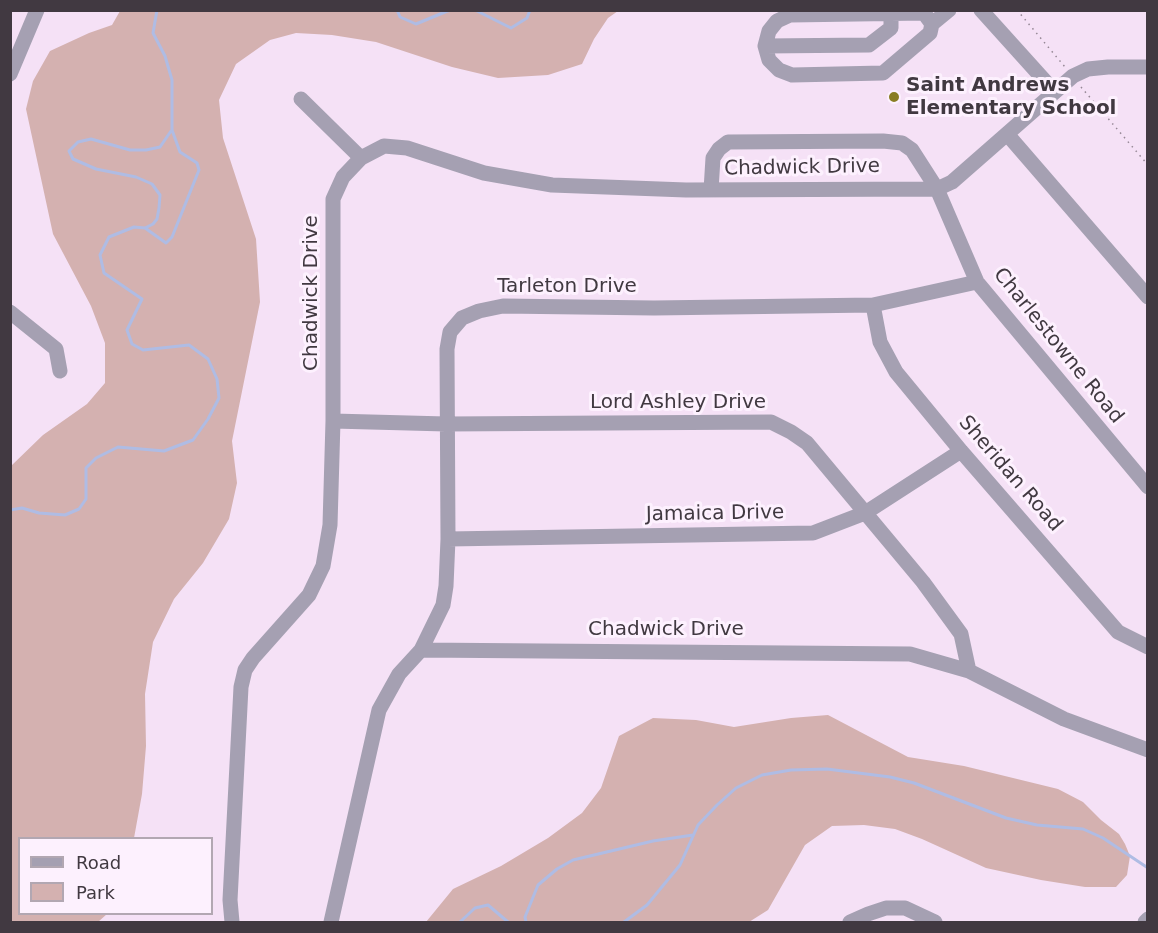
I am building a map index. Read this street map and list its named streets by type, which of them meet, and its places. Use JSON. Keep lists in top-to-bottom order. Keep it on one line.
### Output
{"streets":{"street":["Chadwick Drive","Tarleton Drive","Charlestowne Road","Lord Ashley Drive","Sheridan Road","Jamaica Drive"]},"crossings":[["Chadwick Drive","Tarleton Drive"],["Chadwick Drive","Charlestowne Road"],["Chadwick Drive","Lord Ashley Drive"],["Tarleton Drive","Charlestowne Road"],["Tarleton Drive","Lord Ashley Drive"],["Tarleton Drive","Sheridan Road"],["Tarleton Drive","Jamaica Drive"],["Lord Ashley Drive","Jamaica Drive"],["Sheridan Road","Jamaica Drive"]],"places":["Saint Andrews Elementary School"],"legend":["Road","Park"]}
